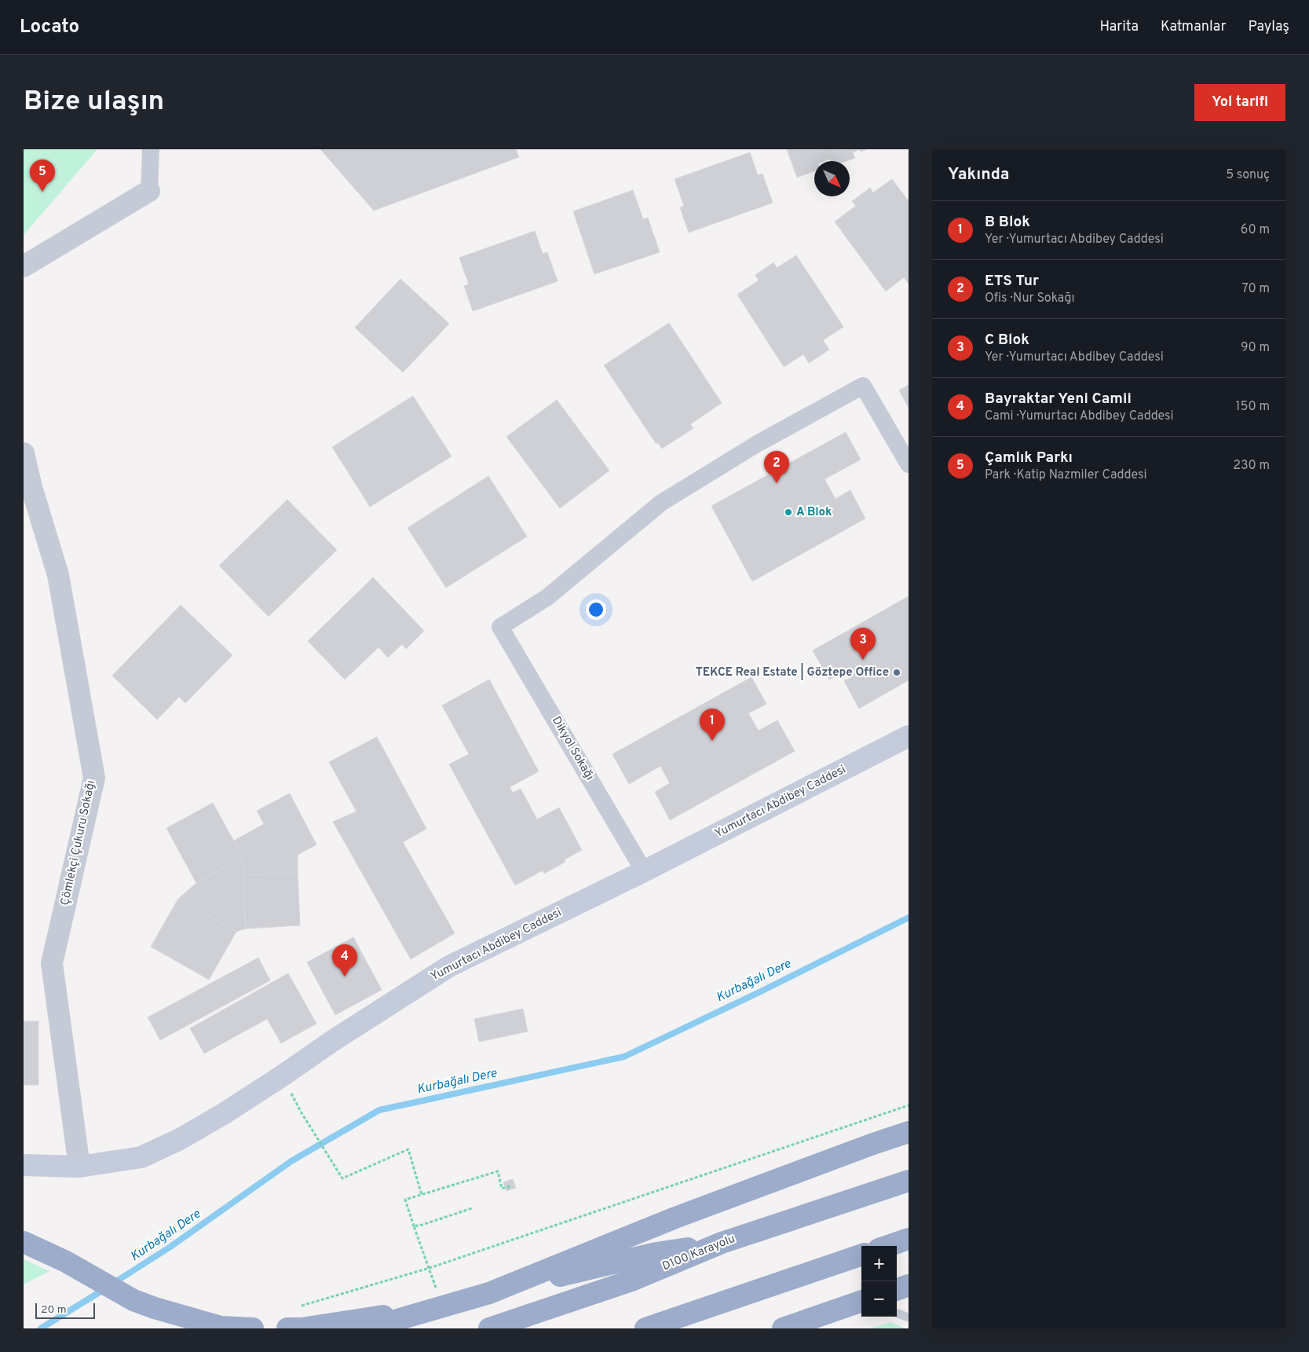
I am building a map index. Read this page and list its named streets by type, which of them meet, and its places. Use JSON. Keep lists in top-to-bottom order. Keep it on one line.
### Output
{"streets":{"highway":["D100 Karayolu"],"main road":["Yumurtacı Abdibey Caddesi"],"street":["Dikyol Sokağı","Çömlekçi Çukuru Sokağı"]},"crossings":[["Dikyol Sokağı","Yumurtacı Abdibey Caddesi"],["Yumurtacı Abdibey Caddesi","Çömlekçi Çukuru Sokağı"]],"water":["Kurbağalı Dere"],"places":["A Blok","TEKCE Real Estate | Göztepe Office"],"scale_bar":"20 m","north":"bottom right","page":{"header":"Locato","nav":["Harita","Katmanlar","Paylaş"],"buttons":"Yol tarifi","title":"Bize ulaşın","heading":["Yakında","5 sonuç"],"pins":["5","2","3","1","4"],"list":[{"mark":"1","name":"B Blok","note":"Yer · Yumurtacı Abdibey Caddesi","value":"60 m"},{"mark":"2","name":"ETS Tur","note":"Ofis · Nur Sokağı","value":"70 m"},{"mark":"3","name":"C Blok","note":"Yer · Yumurtacı Abdibey Caddesi","value":"90 m"},{"mark":"4","name":"Bayraktar Yeni Camii","note":"Cami · Yumurtacı Abdibey Caddesi","value":"150 m"},{"mark":"5","name":"Çamlık Parkı","note":"Park · Katip Nazmiler Caddesi","value":"230 m"}],"map_buttons":["+","−"],"scale":"20 m"}}
